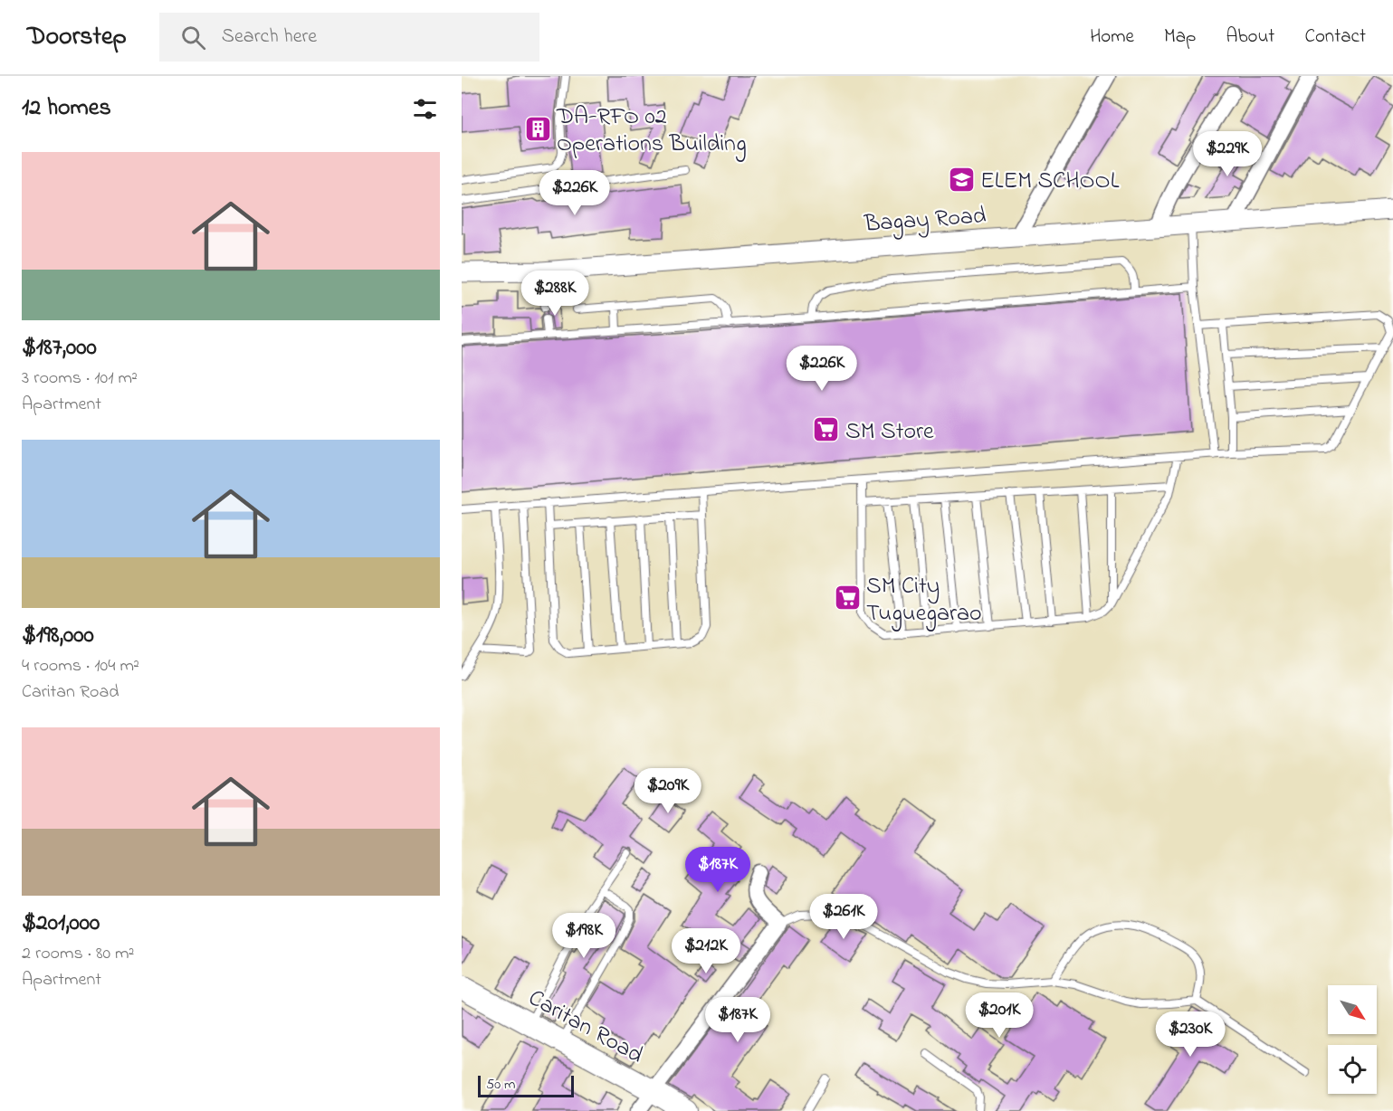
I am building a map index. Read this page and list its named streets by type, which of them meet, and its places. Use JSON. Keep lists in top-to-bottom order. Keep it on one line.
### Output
{"streets":{"main road":["Caritan Road"],"street":["Bagay Road"]},"places":{"building":["DA-RFO 02 Operations Building"],"school or university":["ELEM SCHOOL"],"supermarket":["SM Store","SM City Tuguegarao"]},"scale_bar":"50 m","north":"bottom right","page":{"header":"Doorstep","search":"Search here","nav":["Home","Map","About","Contact"],"heading":"12 homes","price":["$229K","$226K","$288K","$226K","$209K","$187K","$261K","$198K","$212K","$201K","$187K","$230K"],"list":[{"name":"$187,000","note":"3 rooms · 101 m² · Apartment"},{"name":"$198,000","note":"4 rooms · 104 m² · Caritan Road"},{"name":"$201,000","note":"2 rooms · 80 m² · Apartment"}],"scale":"50 m"}}
